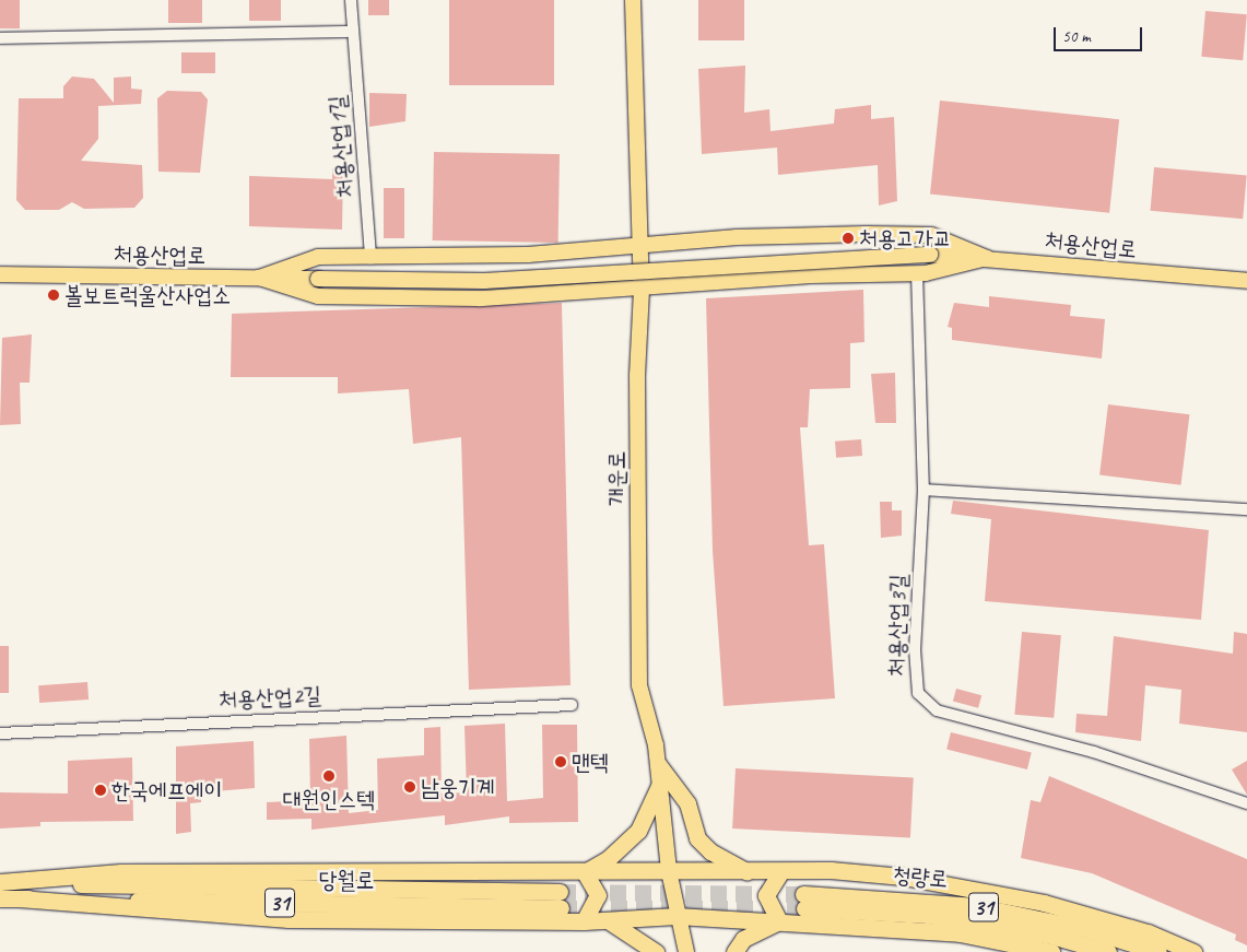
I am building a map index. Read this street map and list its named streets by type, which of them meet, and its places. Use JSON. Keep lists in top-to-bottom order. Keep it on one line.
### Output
{"streets":{"highway":["청량로","당월로","31"],"main road":["처용산업로","개운로"],"street":["처용산업1길","처용산업3길","처용산업2길"]},"places":["처용고가교","볼보트럭울산사업소","맨텍","대원인스텍","남웅기계","한국에프에이"],"scale_bar":"50 m"}
